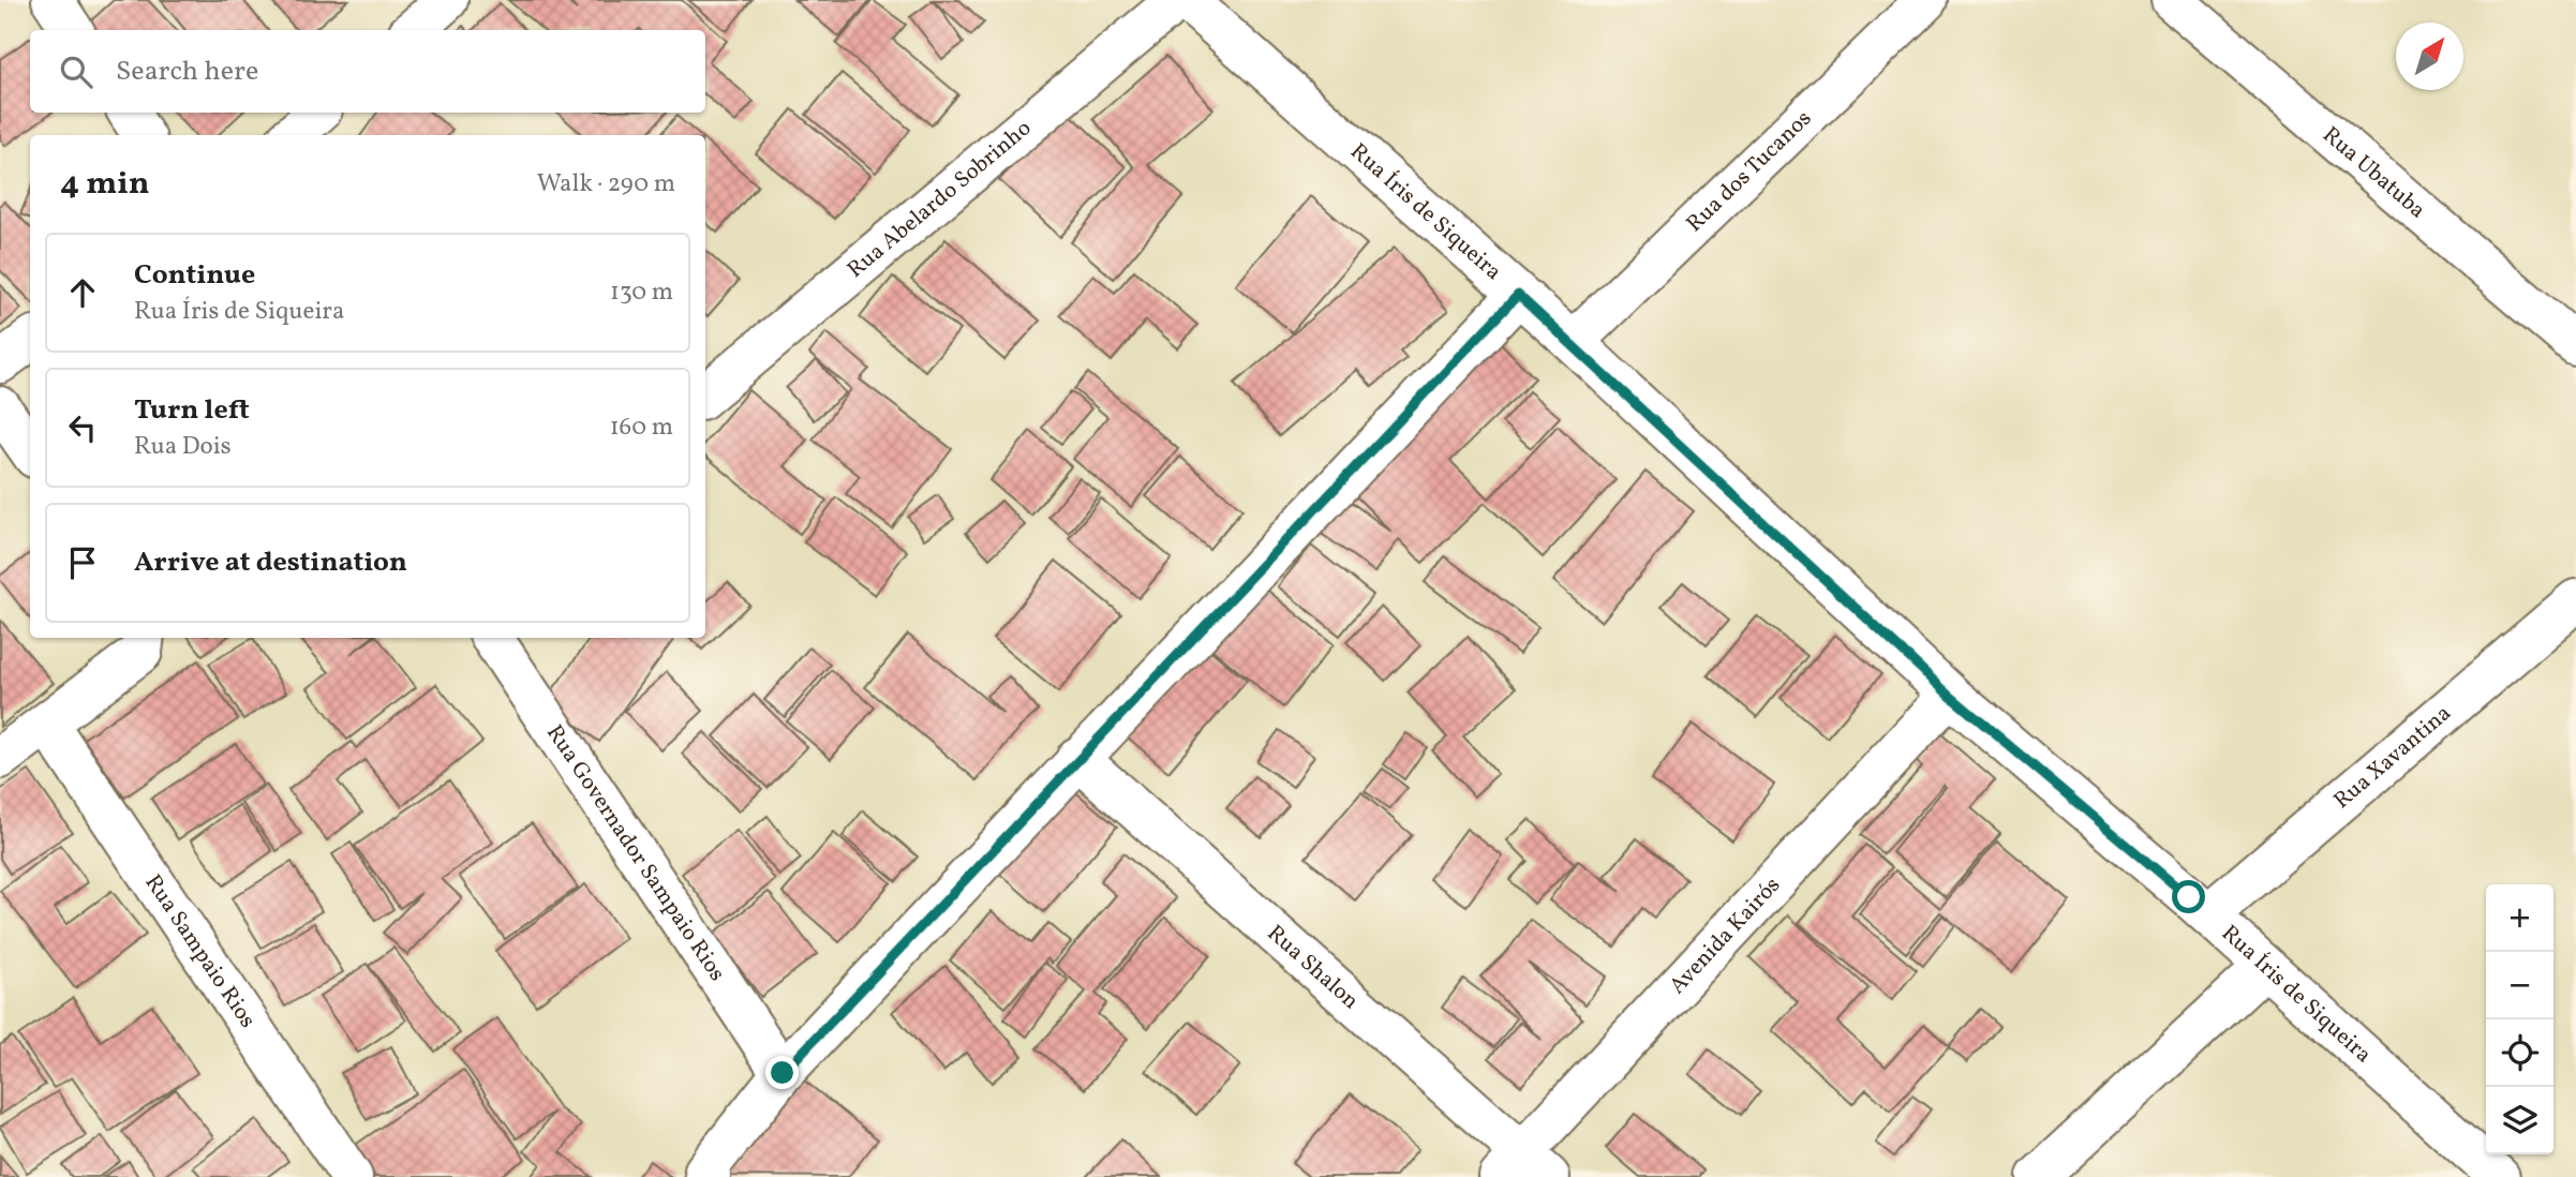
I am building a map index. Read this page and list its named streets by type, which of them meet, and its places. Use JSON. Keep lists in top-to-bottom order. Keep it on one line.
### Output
{"streets":{"street":["Rua dos Tucanos","Rua Ubatuba","Rua Abelardo Sobrinho","Rua Íris de Siqueira","Rua Xavantina","Rua Governador Sampaio Rios","Avenida Kairós","Rua Sampaio Rios","Rua Shalon"]},"crossings":[["Rua dos Tucanos","Rua Íris de Siqueira"],["Rua Íris de Siqueira","Rua Xavantina"],["Rua Íris de Siqueira","Avenida Kairós"],["Avenida Kairós","Rua Shalon"]],"north":"top right","page":{"search":"Search here","heading":["4 min","Walk · 290 m"],"list":[["Continue","Rua Íris de Siqueira","130 m"],["Turn left","Rua Dois","160 m"],"Arrive at destination"],"map_buttons":["+","−"]}}
